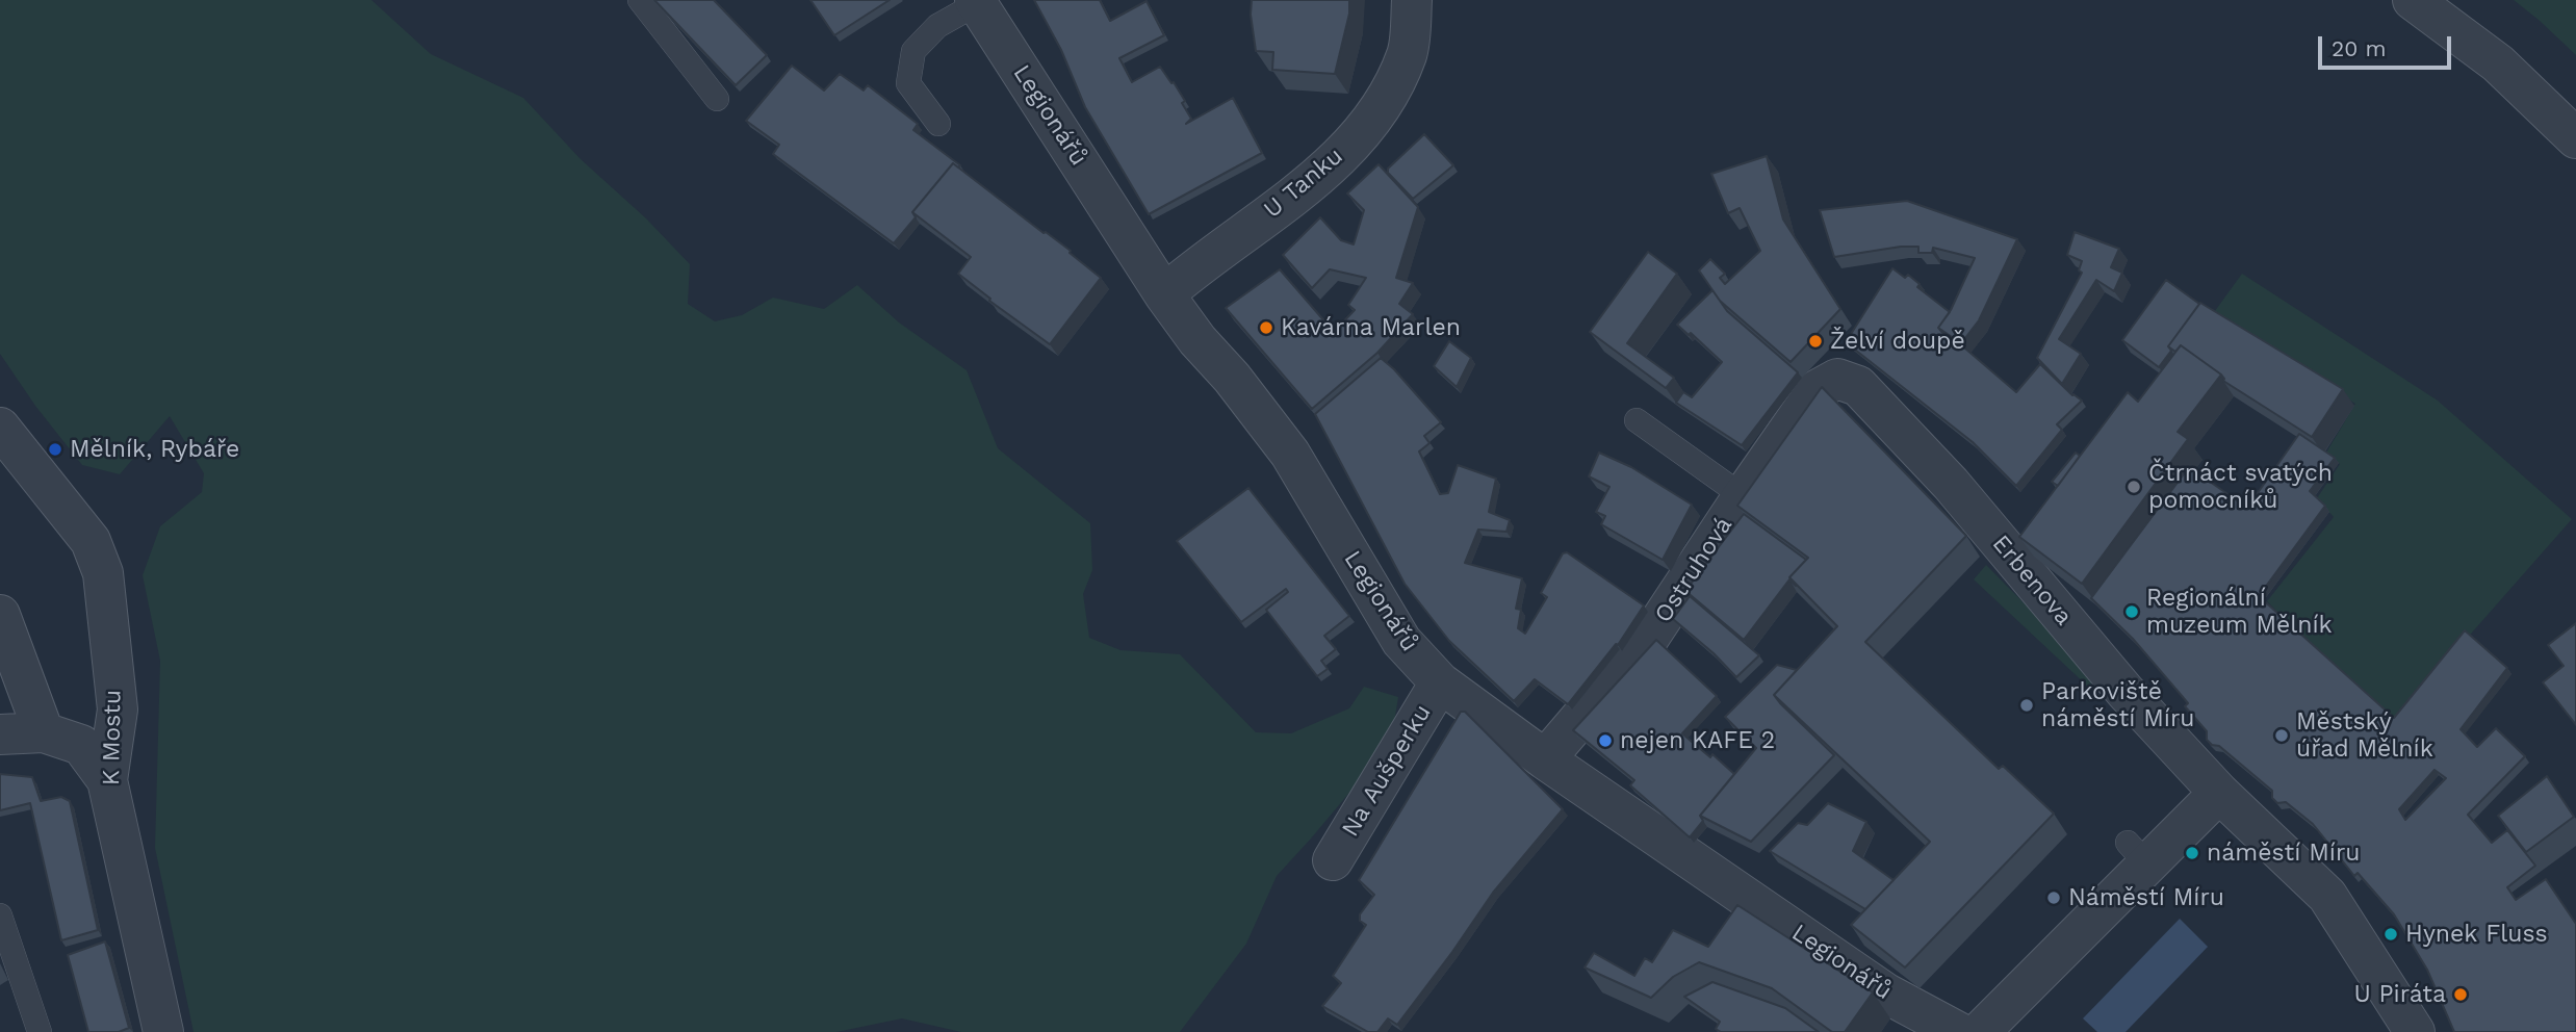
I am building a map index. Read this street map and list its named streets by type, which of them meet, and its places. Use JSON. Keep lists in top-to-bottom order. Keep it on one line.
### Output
{"streets":{"street":["Legionářů","U Tanku","Ostruhová","Erbenova","K Mostu","Na Aušperku"]},"crossings":[["Legionářů","U Tanku"],["Legionářů","Ostruhová"],["Legionářů","Na Aušperku"],["Ostruhová","Erbenova"]],"places":["Kavárna Marlen","Želví doupě","Mělník, Rybáře","Čtrnáct svatých pomocníků","Regionální muzeum Mělník","Parkoviště náměstí Míru","Městský úřad Mělník","nejen KAFE 2","náměstí Míru","Náměstí Míru","Hynek Fluss","U Piráta"],"scale_bar":"20 m"}
